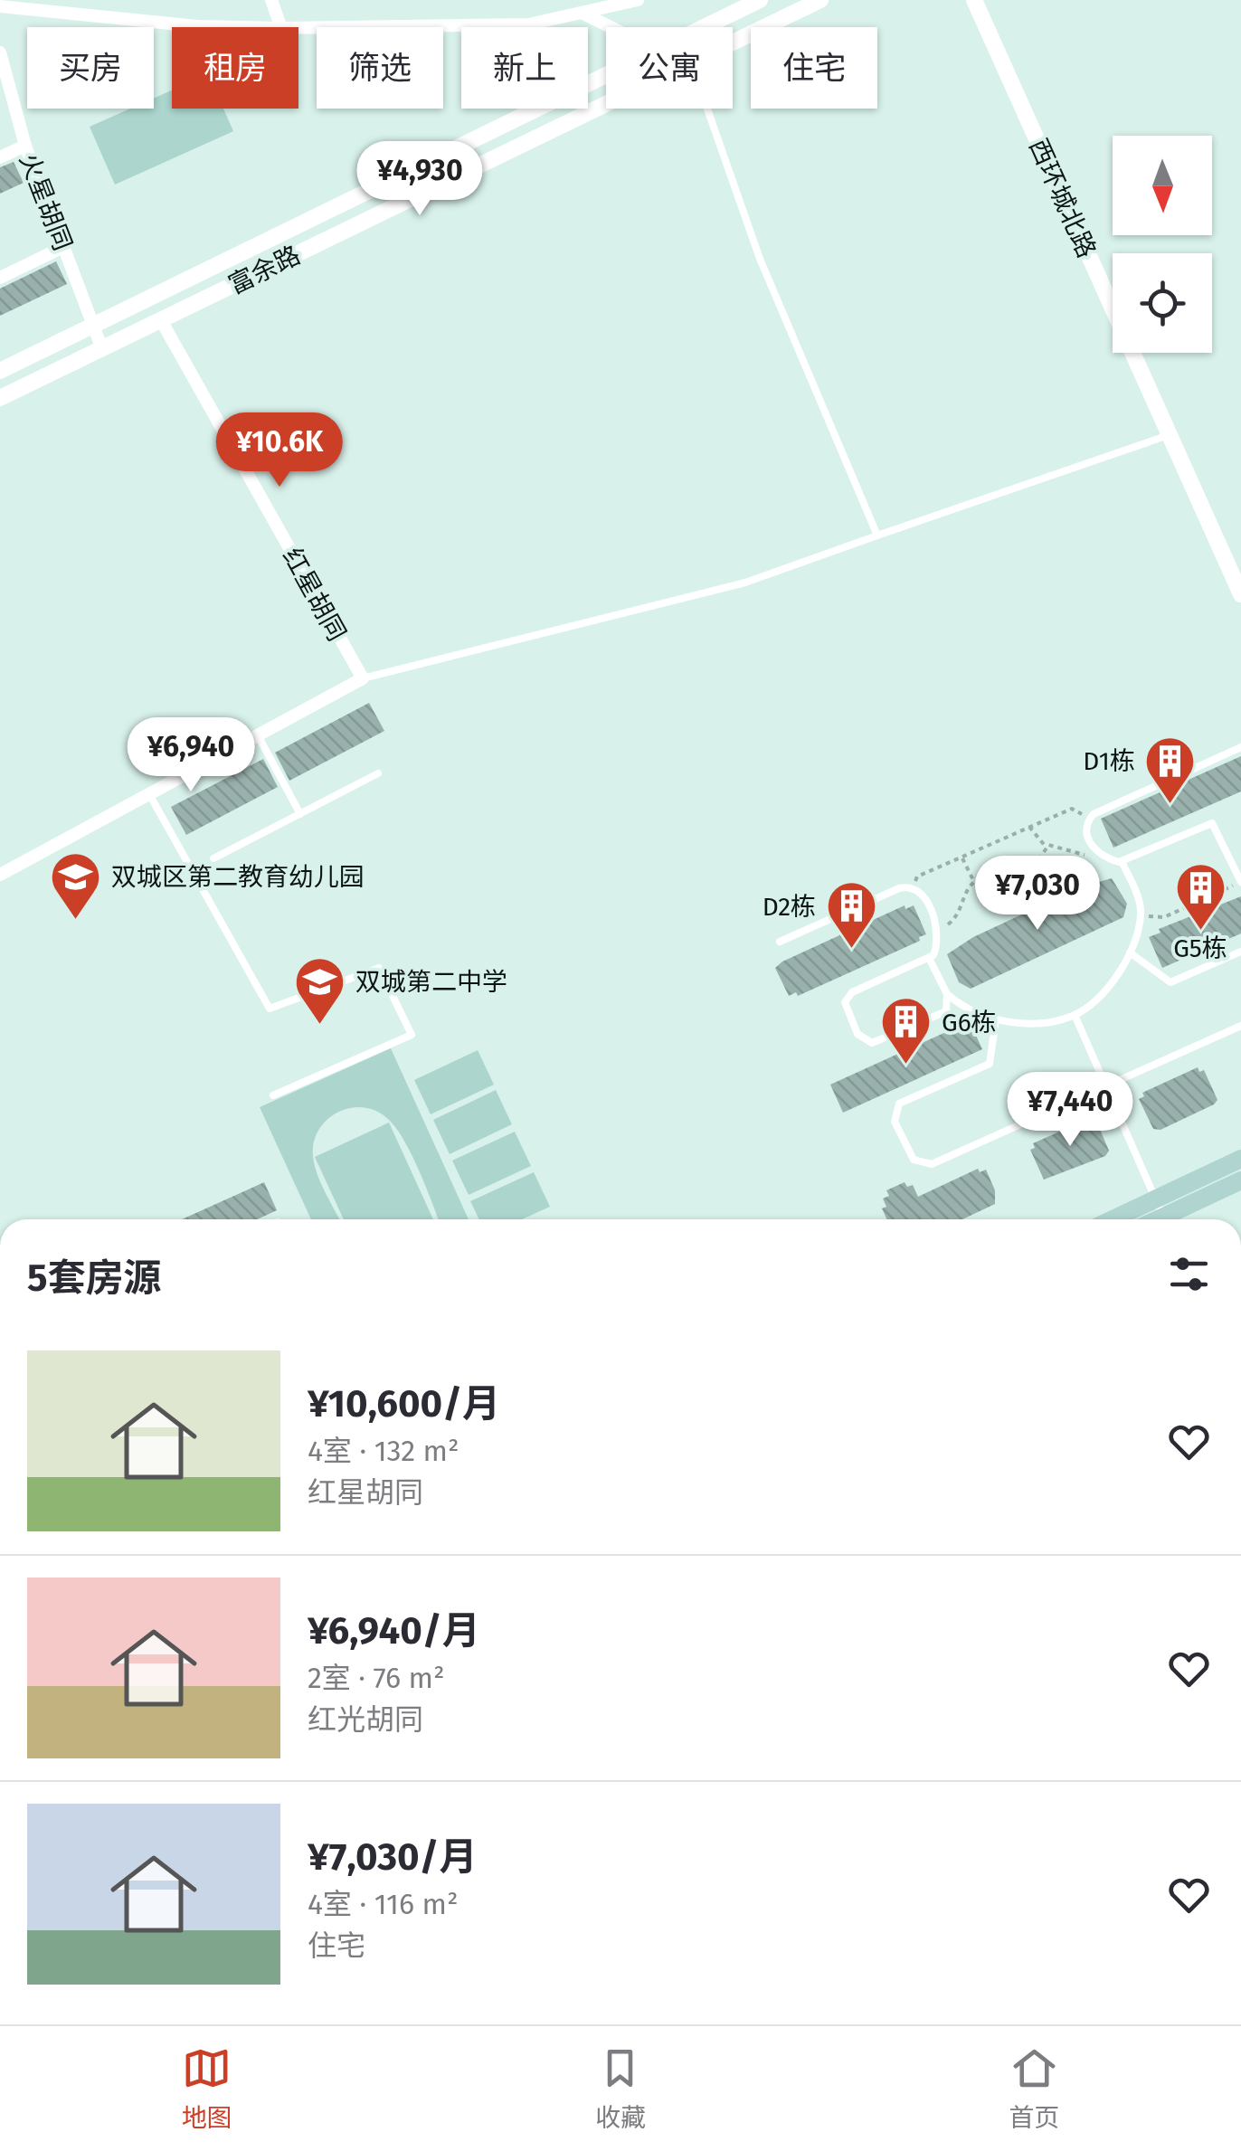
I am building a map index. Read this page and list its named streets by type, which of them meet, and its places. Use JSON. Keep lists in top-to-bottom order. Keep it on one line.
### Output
{"streets":{"street":["西环城北路","火星胡同","富余路","红星胡同"]},"crossings":[["火星胡同","富余路"],["富余路","红星胡同"]],"places":{"building":["D1栋","G5栋","D2栋","G6栋"],"school or university":["双城区第二教育幼儿园","双城第二中学"]},"north":"bottom","page":{"chip":["买房","租房","筛选","新上","公寓","住宅"],"price":["¥4,930","¥10.6K","¥6,940","¥7,030","¥7,440"],"heading":"5套房源","list":[{"name":"¥10,600/月","note":"4室 · 132 m² · 红星胡同"},{"name":"¥6,940/月","note":"2室 · 76 m² · 红光胡同"},{"name":"¥7,030/月","note":"4室 · 116 m² · 住宅"}],"tabs":["地图","收藏","首页"]}}
